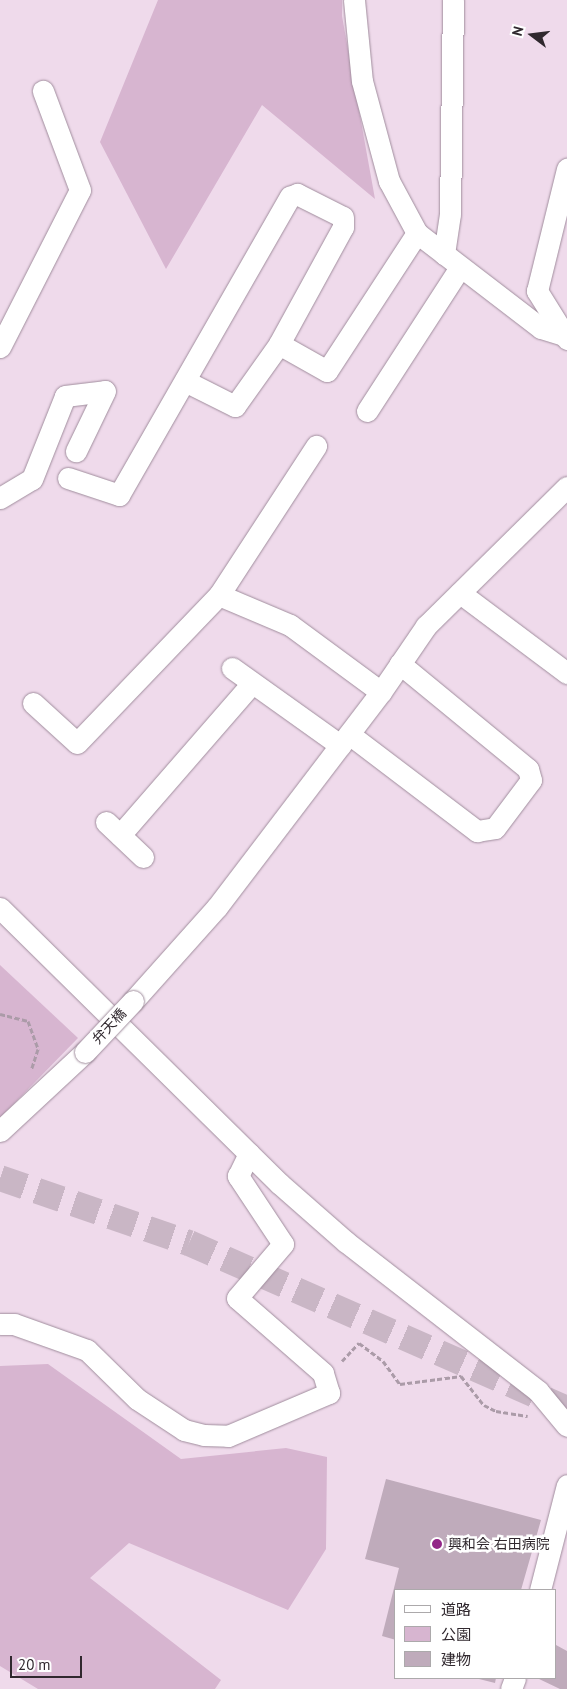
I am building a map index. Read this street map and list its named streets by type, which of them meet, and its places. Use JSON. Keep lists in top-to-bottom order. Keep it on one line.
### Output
{"streets":{"street":["弁天橋"]},"places":["興和会 右田病院"],"legend":["道路","公園","建物"],"scale_bar":"20 m","north":"left"}
